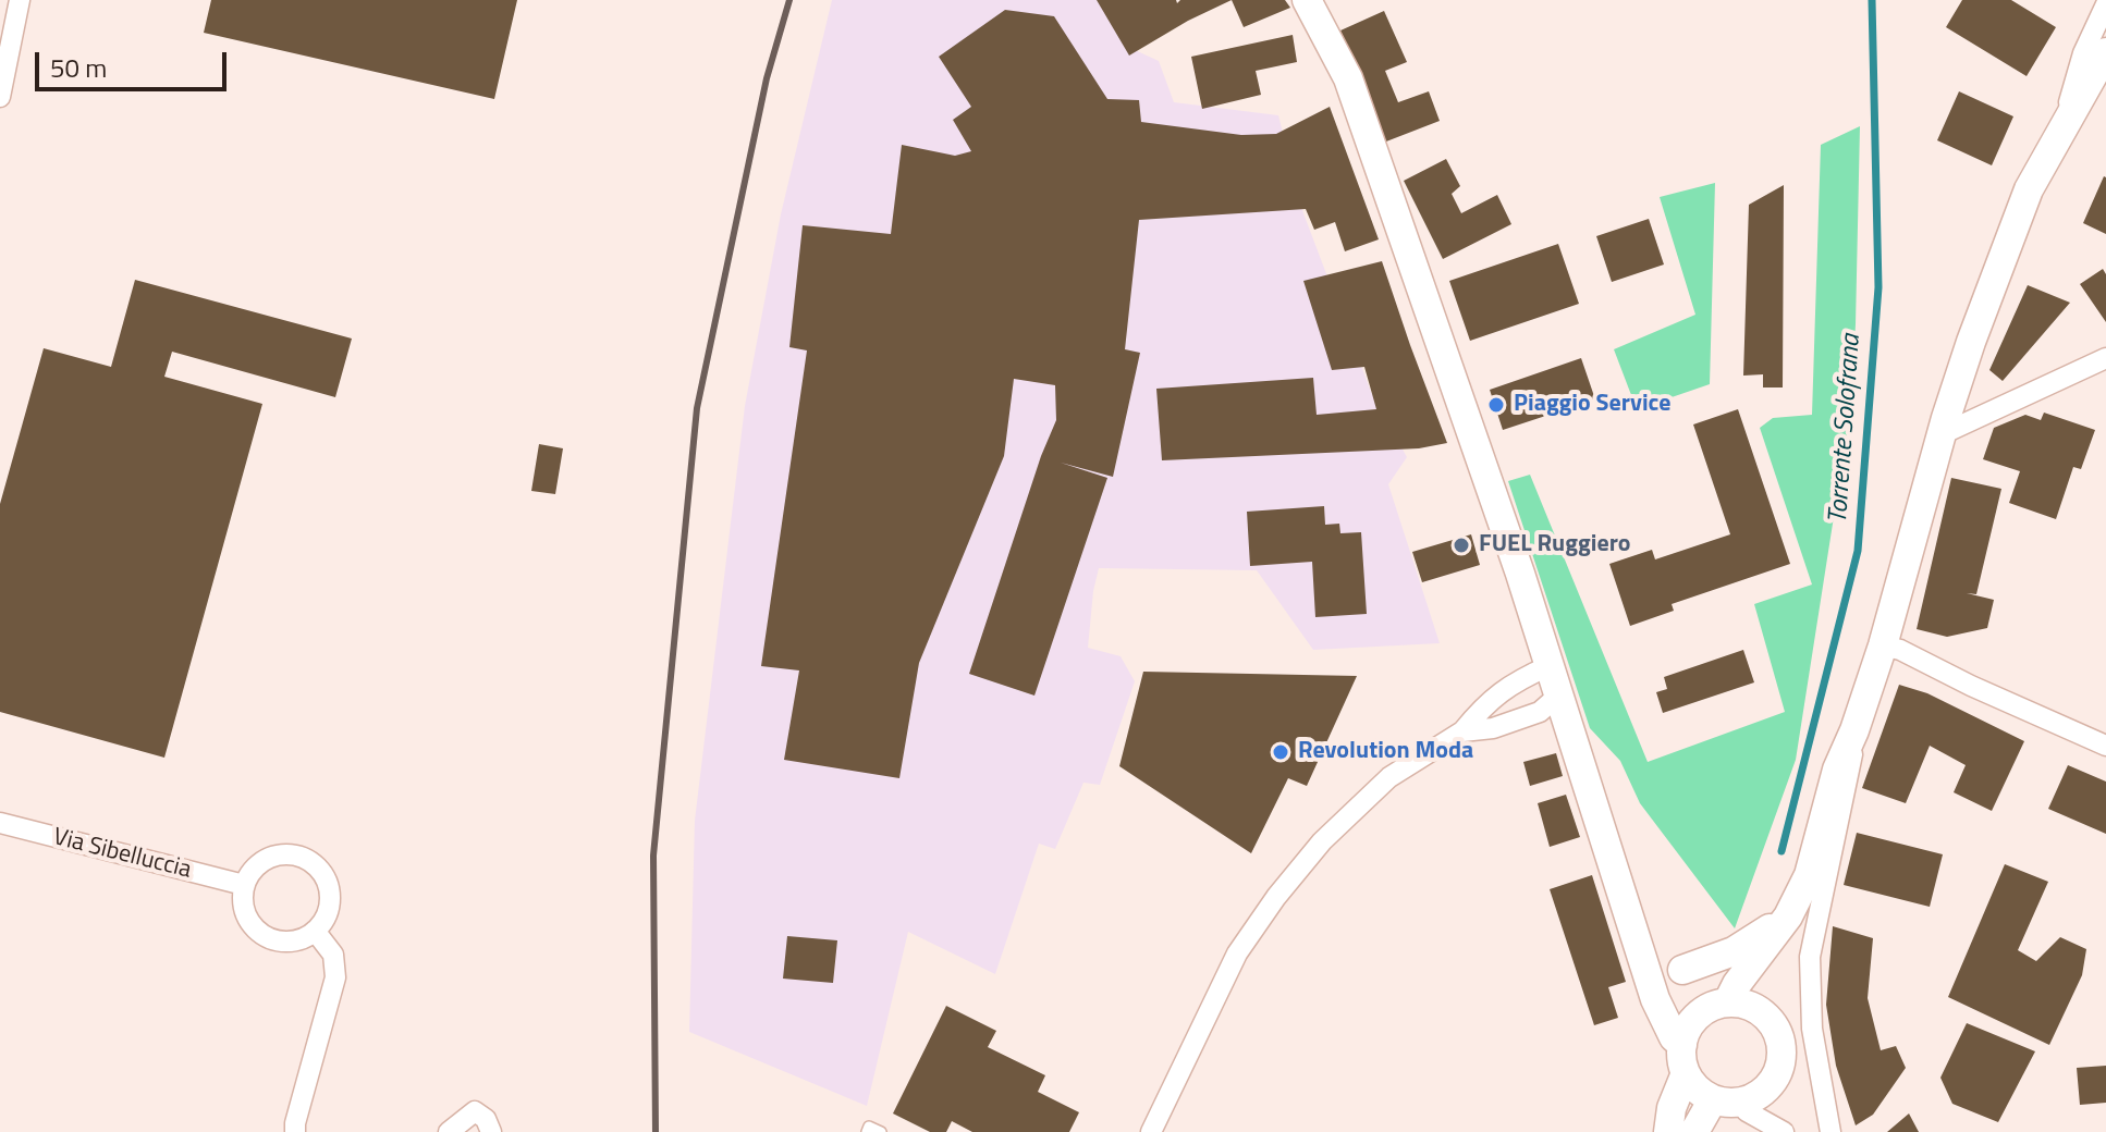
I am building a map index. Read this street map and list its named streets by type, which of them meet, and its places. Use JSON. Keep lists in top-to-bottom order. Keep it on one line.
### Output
{"streets":{"street":["Via Sibelluccia"]},"water":["Torrente Solofrana"],"places":["Piaggio Service","FUEL Ruggiero","Revolution Moda"],"scale_bar":"50 m"}
